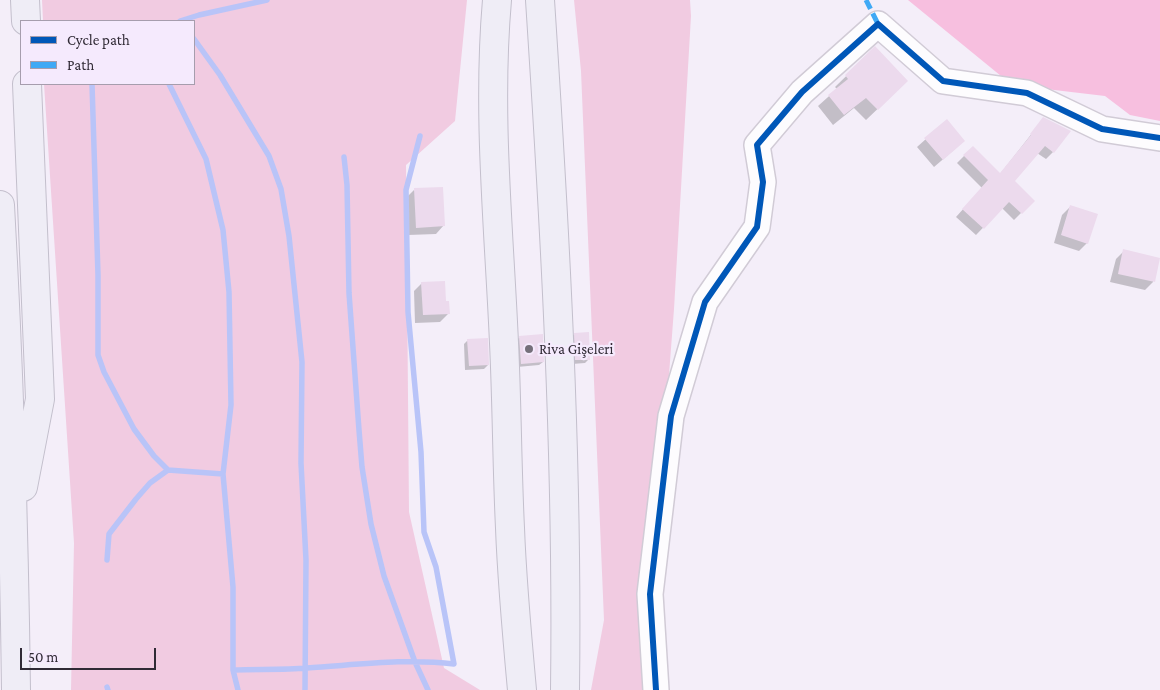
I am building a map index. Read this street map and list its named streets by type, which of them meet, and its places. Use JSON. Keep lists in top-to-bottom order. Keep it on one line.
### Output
{"places":["Riva Gişeleri"],"legend":["Cycle path","Path"],"scale_bar":"50 m"}
